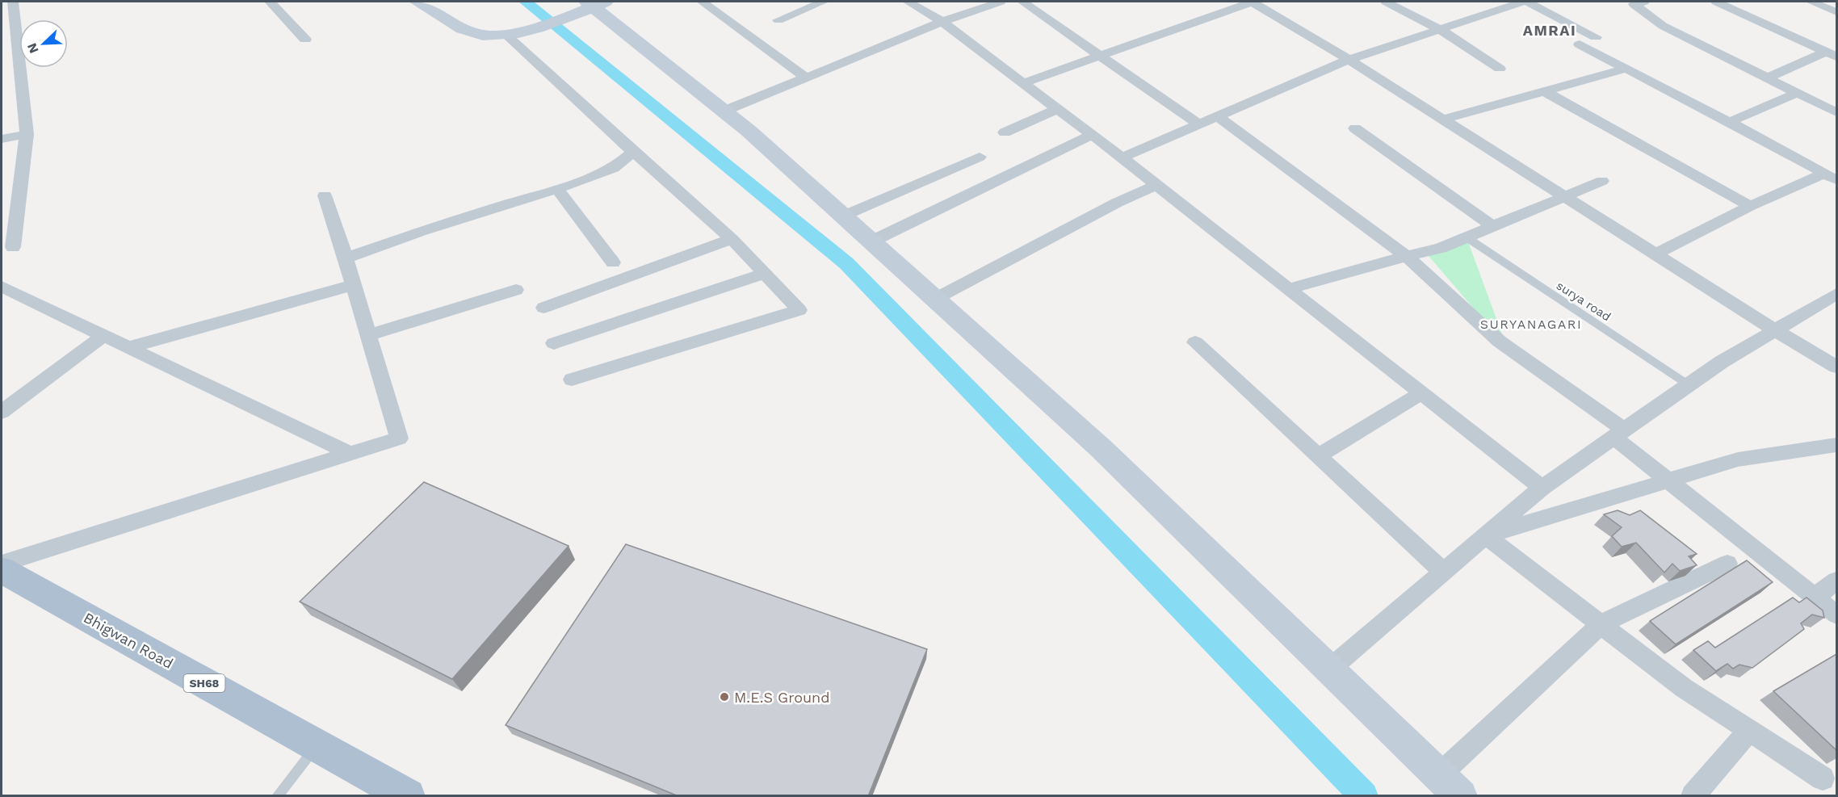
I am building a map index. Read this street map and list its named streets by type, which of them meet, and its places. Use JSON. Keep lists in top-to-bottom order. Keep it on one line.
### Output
{"streets":{"main road":["Bhigwan Road","SH68"],"lane":["surya road"]},"districts":["AMRAI","SURYANAGARI"],"places":["M.E.S Ground"],"north":"bottom left"}
